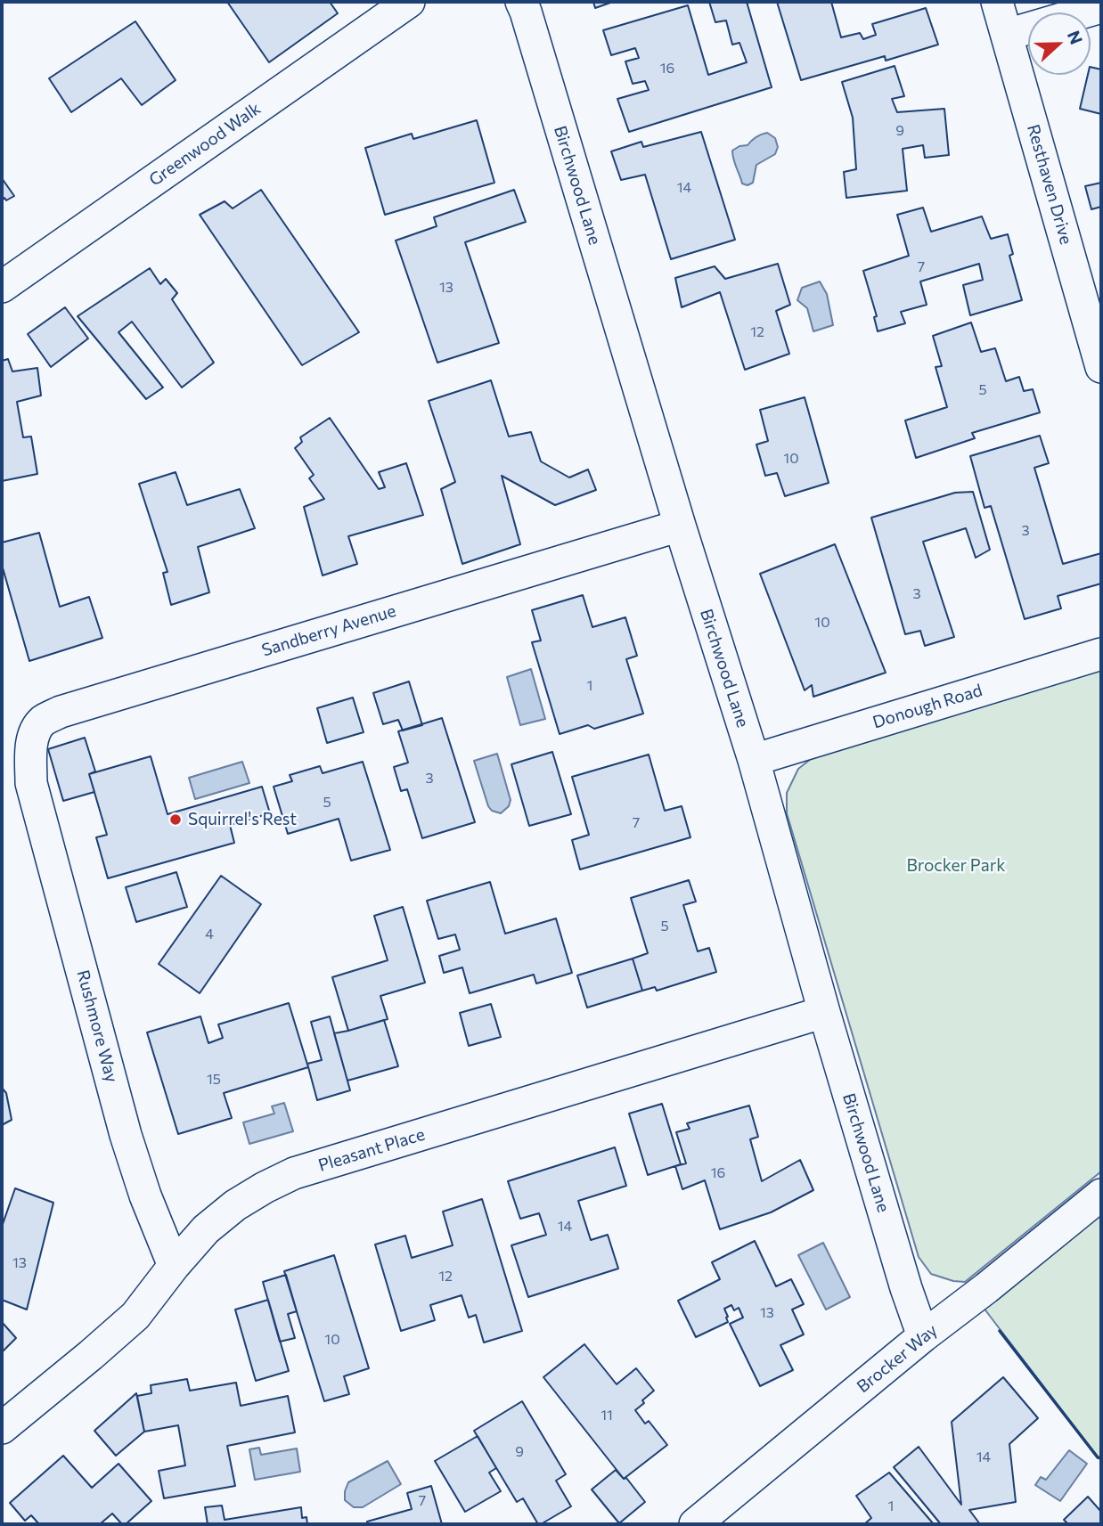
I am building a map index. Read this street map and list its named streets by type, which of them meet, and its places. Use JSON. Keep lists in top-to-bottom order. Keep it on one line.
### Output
{"streets":{"street":["Greenwood Walk","Resthaven Drive","Birchwood Lane","Sandberry Avenue","Donough Road","Rushmore Way","Pleasant Place","Brocker Way"]},"crossings":[["Birchwood Lane","Sandberry Avenue"],["Birchwood Lane","Donough Road"],["Birchwood Lane","Pleasant Place"],["Birchwood Lane","Brocker Way"],["Sandberry Avenue","Rushmore Way"],["Rushmore Way","Pleasant Place"]],"parks":["Brocker Park"],"places":["Squirrel's Rest"],"house_numbers":["16","9","14","7","13","12","5","10","3","3","10","1","3","5","7","5","4","15","16","14","13","12","13","10","11","9","14","7","1"],"north":"right"}
